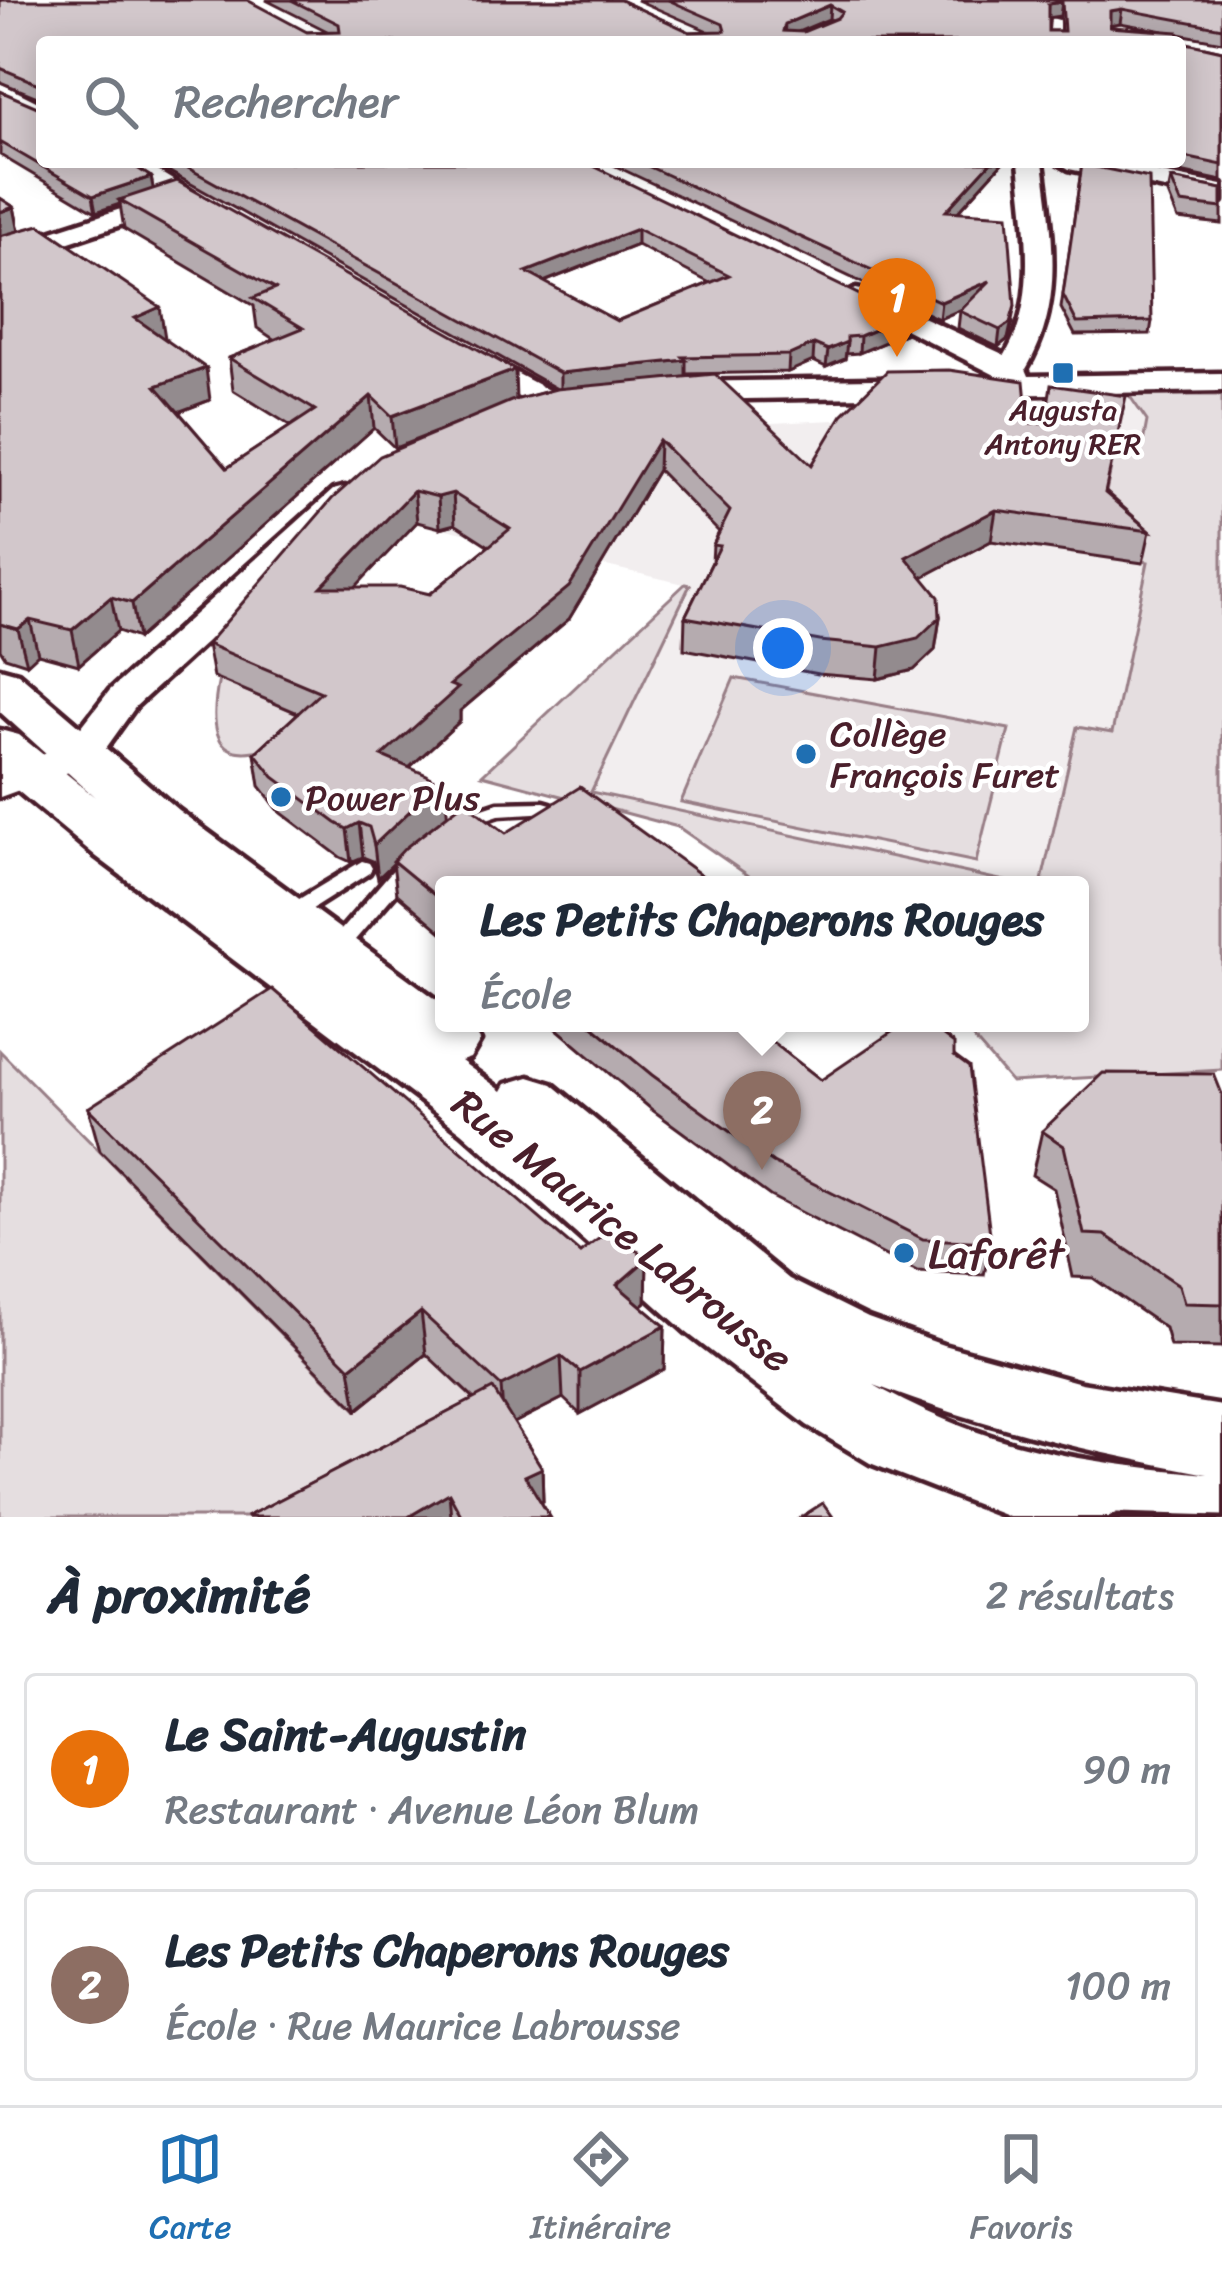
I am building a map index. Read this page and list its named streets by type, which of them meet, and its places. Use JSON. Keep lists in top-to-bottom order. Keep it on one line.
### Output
{"streets":{"main road":["Rue Maurice Labrousse"]},"places":{"transit":["Augusta Antony RER"],"other":["Collège François Furet","Power Plus","Laforêt"]},"page":{"search":"Rechercher","pins":["1","2"],"popup":["Les Petits Chaperons Rouges","École"],"heading":["À proximité","2 résultats"],"list":[{"mark":"1","name":"Le Saint-Augustin","note":"Restaurant · Avenue Léon Blum","value":"90 m"},{"mark":"2","name":"Les Petits Chaperons Rouges","note":"École · Rue Maurice Labrousse","value":"100 m"}],"nav":["Carte","Itinéraire","Favoris"]}}
